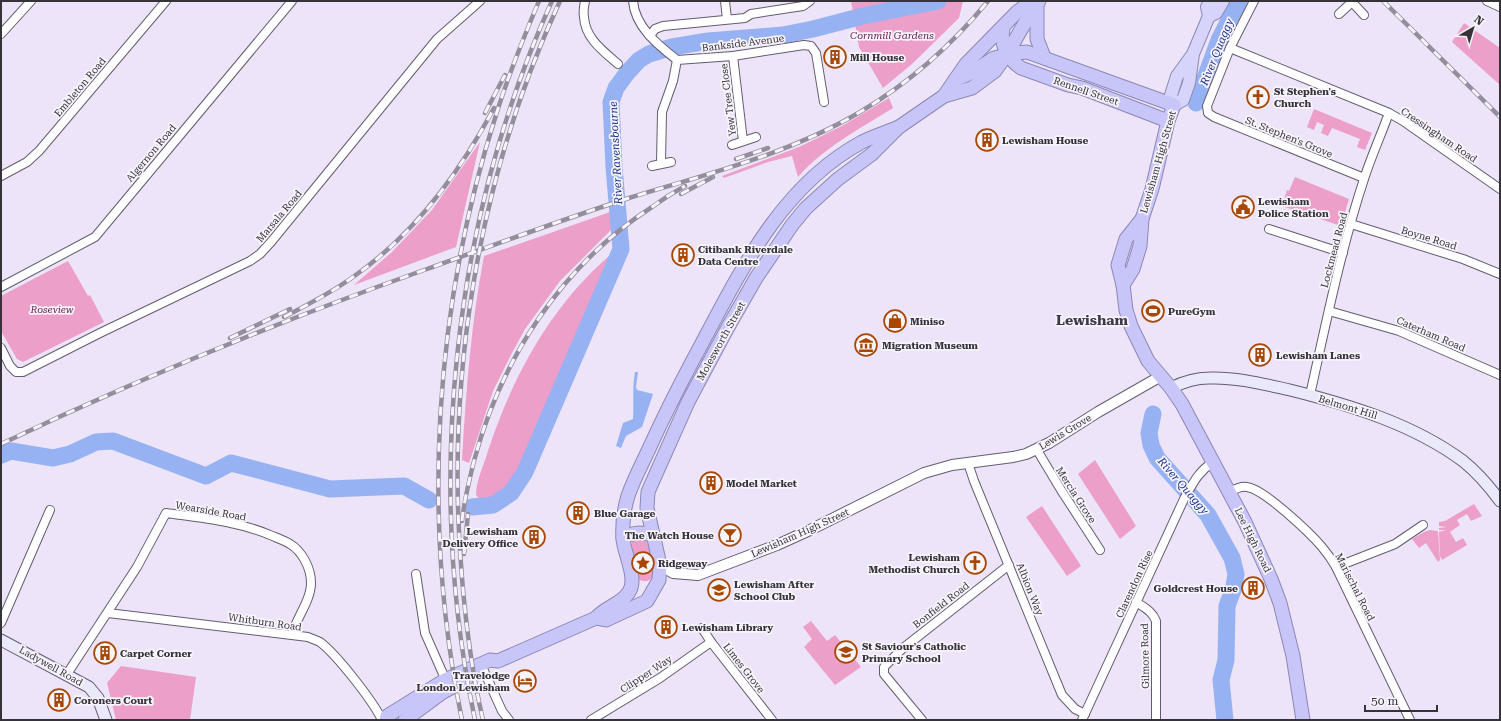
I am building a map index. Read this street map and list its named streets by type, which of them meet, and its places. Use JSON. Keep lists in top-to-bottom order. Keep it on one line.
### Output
{"streets":{"highway":["Rennell Street","Lewisham High Street","Molesworth Street","Lee High Road"],"main road":["Belmont Hill","Ladywell Road"],"street":["Bankside Avenue","Embleton Road","Yew Tree Close","Cressingham Road","St. Stephen's Grove","Algernon Road","Marsala Road","Boyne Road","Lockmead Road","Caterham Road","Lewis Grove","Mercia Grove","Wearside Road","Clarendon Rise","Marischal Road","Albion Way","Bonfield Road","Whitburn Road","Gilmore Road","Limes Grove","Clipper Way"]},"crossings":[["Bankside Avenue","Yew Tree Close"],["Rennell Street","Lewisham High Street"],["Rennell Street","Molesworth Street"],["Cressingham Road","St. Stephen's Grove"],["Cressingham Road","Lockmead Road"],["St. Stephen's Grove","Lockmead Road"],["Lewisham High Street","Molesworth Street"],["Lewisham High Street","Lewis Grove"],["Lewisham High Street","Lee High Road"],["Boyne Road","Lockmead Road"],["Lockmead Road","Caterham Road"],["Lockmead Road","Belmont Hill"],["Belmont Hill","Lee High Road"],["Lewis Grove","Mercia Grove"],["Lewis Grove","Lee High Road"],["Lewis Grove","Albion Way"],["Wearside Road","Whitburn Road"],["Wearside Road","Ladywell Road"],["Lee High Road","Clarendon Rise"],["Lee High Road","Marischal Road"],["Clarendon Rise","Albion Way"],["Clarendon Rise","Gilmore Road"],["Albion Way","Bonfield Road"],["Limes Grove","Clipper Way"]],"districts":["Lewisham"],"water":["River Quaggy","River Ravensbourne"],"parks":["Cornmill Gardens","Roseview"],"places":{"building":["Mill House","Lewisham House","Citibank Riverdale Data Centre","Lewisham Lanes","Model Market","Blue Garage","Lewisham Delivery Office","Goldcrest House","Lewisham Library","Carpet Corner","Coroners Court"],"church":["St Stephen's Church","Lewisham Methodist Church"],"public building":["Lewisham Police Station"],"sports":["PureGym"],"shop":["Miniso"],"museum":["Migration Museum"],"bar":["The Watch House"],"place":["Ridgeway"],"school or university":["Lewisham After School Club","St Saviour's Catholic Primary School"],"hotel":["Travelodge London Lewisham"]},"scale_bar":"50 m","north":"top right"}
